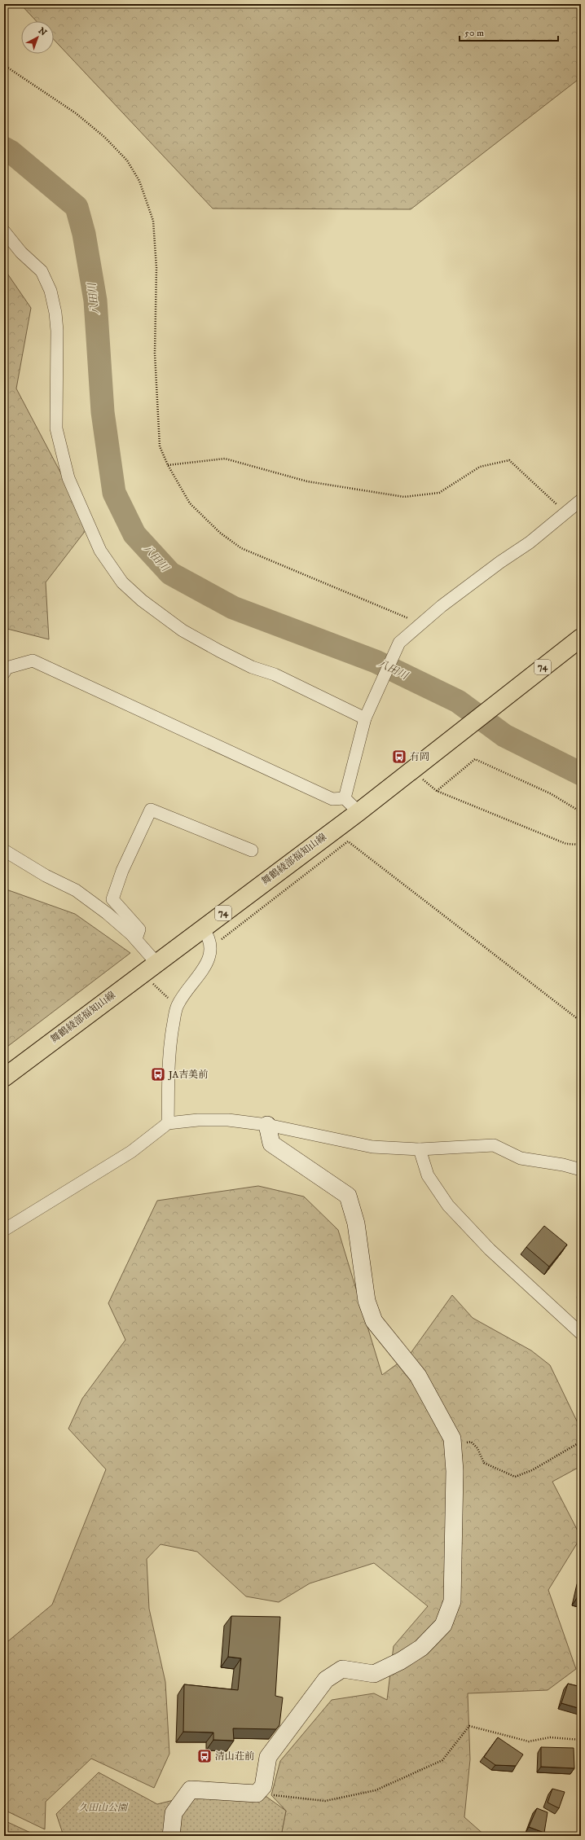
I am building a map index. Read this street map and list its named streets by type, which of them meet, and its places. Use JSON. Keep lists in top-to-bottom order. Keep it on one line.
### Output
{"streets":{"main road":["74","舞鶴綾部福知山線"]},"water":["八田川"],"parks":["久田山公園"],"places":{"bus stop":["有岡","JA吉美前","清山荘前"]},"scale_bar":"50 m","north":"top right"}
